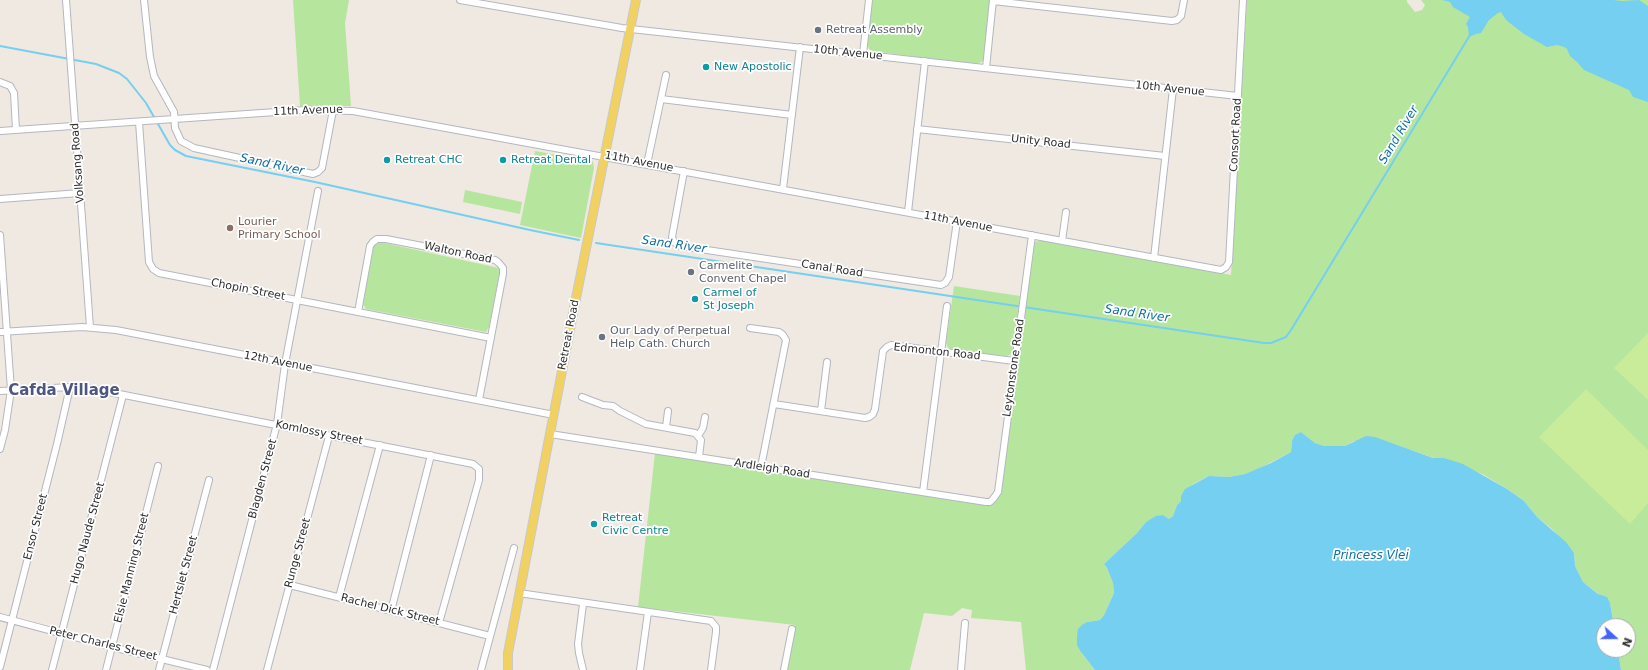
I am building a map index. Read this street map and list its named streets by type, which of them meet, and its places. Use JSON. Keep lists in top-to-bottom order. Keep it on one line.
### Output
{"streets":{"main road":["Retreat Road"],"street":["10th Avenue","11th Avenue","Consort Road","Unity Road","Volksang Road","Walton Road","Canal Road","Chopin Street","Edmonton Road","12th Avenue","Leytonstone Road","Komlossy Street","Ardleigh Road","Blagden Street","Ensor Street","Hugo Naude Street","Runge Street","Elsie Manning Street","Hertslet Street","Rachel Dick Street","Peter Charles Street"]},"crossings":[["10th Avenue","Consort Road"],["10th Avenue","Retreat Road"],["11th Avenue","Consort Road"],["11th Avenue","Volksang Road"],["11th Avenue","Canal Road"],["11th Avenue","Chopin Street"],["11th Avenue","Retreat Road"],["11th Avenue","Leytonstone Road"],["Volksang Road","12th Avenue"],["Walton Road","Chopin Street"],["Walton Road","12th Avenue"],["Chopin Street","Blagden Street"],["Retreat Road","12th Avenue"],["Retreat Road","Ardleigh Road"],["Edmonton Road","Leytonstone Road"],["12th Avenue","Blagden Street"],["Leytonstone Road","Ardleigh Road"],["Komlossy Street","Blagden Street"],["Komlossy Street","Ensor Street"],["Komlossy Street","Hugo Naude Street"],["Komlossy Street","Runge Street"],["Komlossy Street","Rachel Dick Street"],["Ensor Street","Peter Charles Street"],["Hugo Naude Street","Peter Charles Street"],["Runge Street","Rachel Dick Street"],["Elsie Manning Street","Peter Charles Street"],["Hertslet Street","Peter Charles Street"]],"districts":["Cafda Village"],"water":["Sand River","Princess Vlei"],"places":["Retreat Assembly","New Apostolic","Retreat CHC","Retreat Dental","Lourier Primary School","Carmelite Convent Chapel","Carmel of St Joseph","Our Lady of Perpetual Help Cath. Church","Retreat Civic Centre"],"north":"right"}
